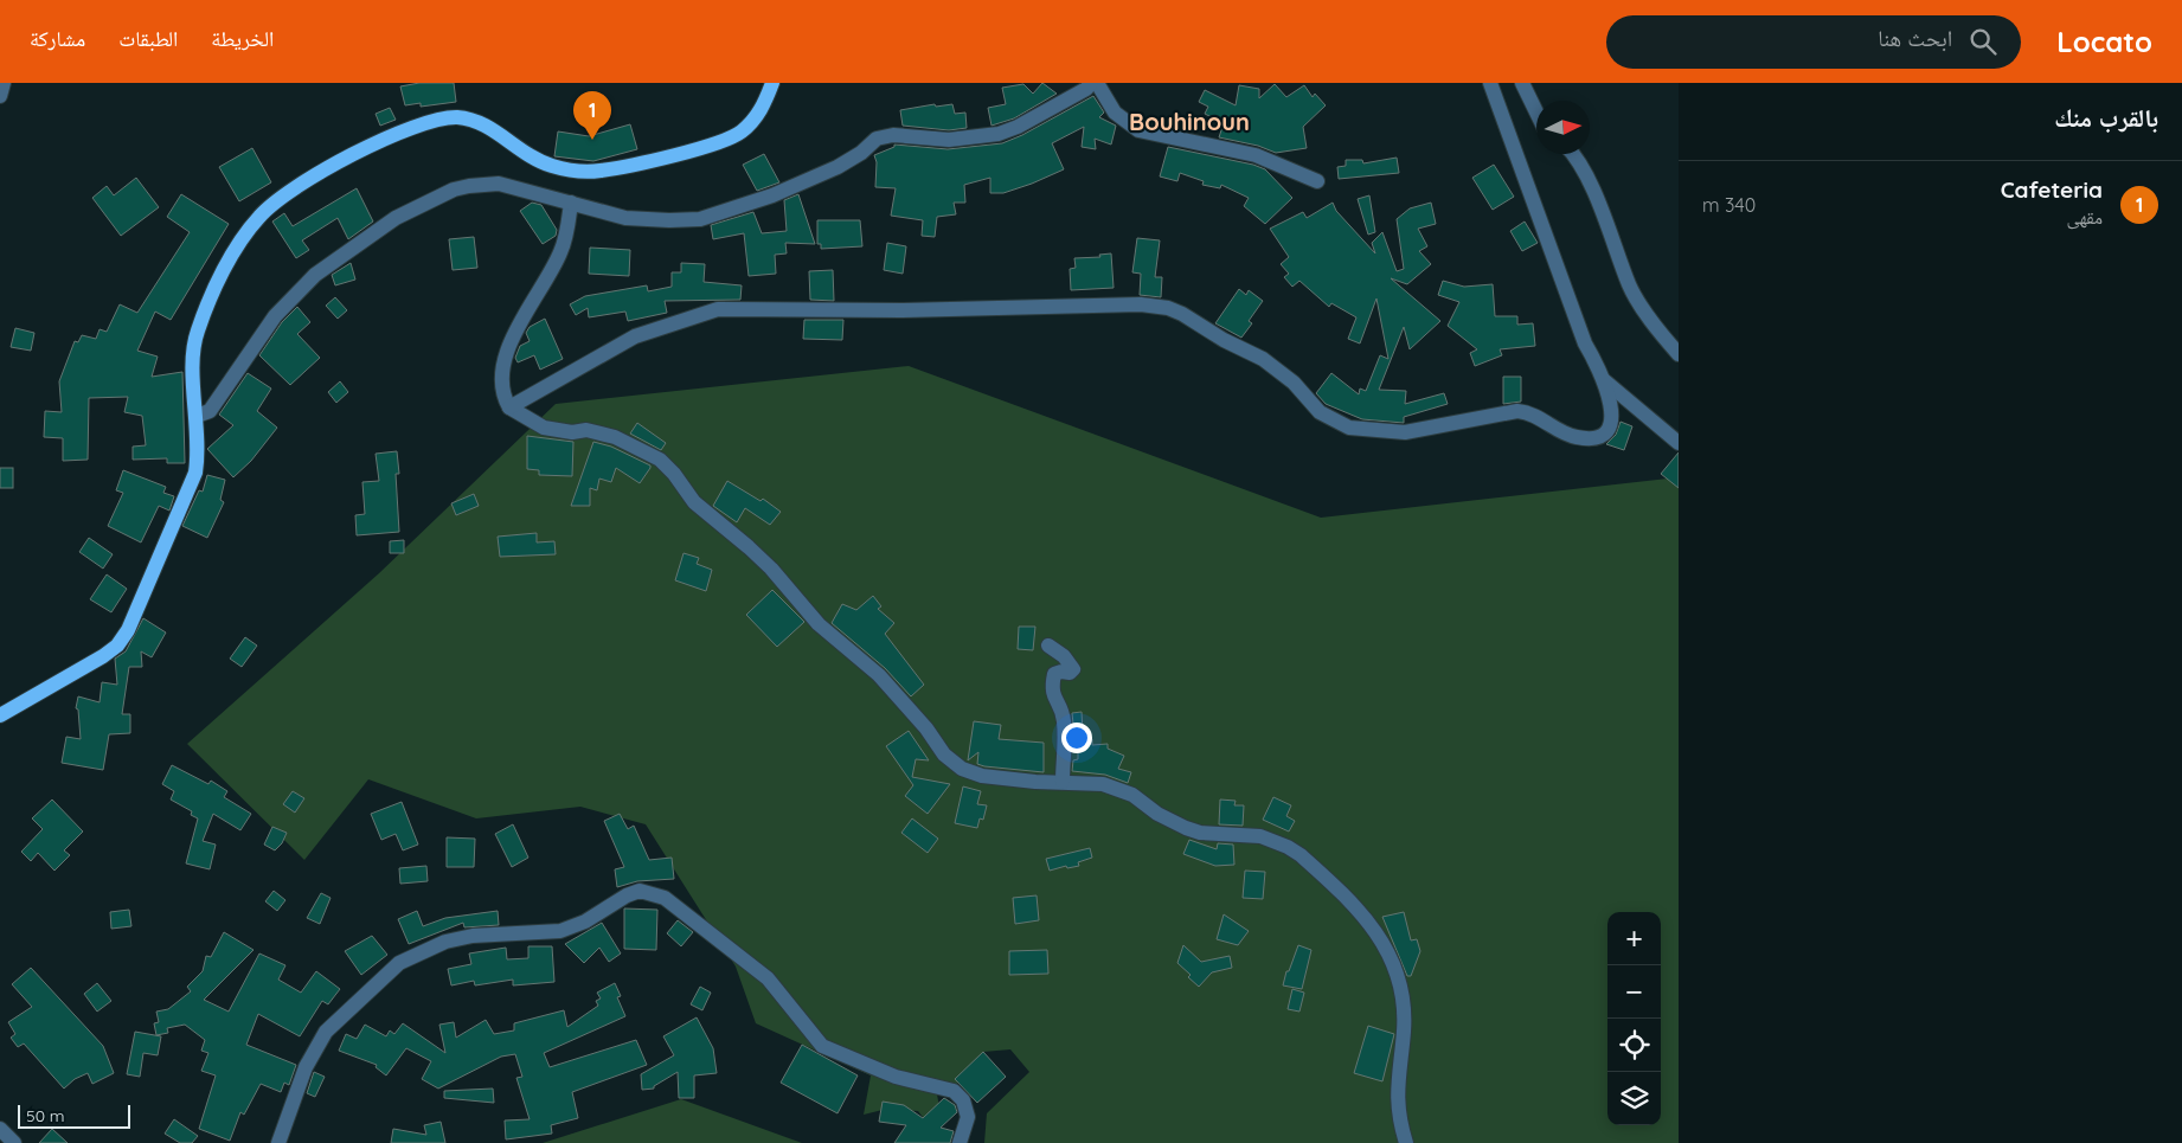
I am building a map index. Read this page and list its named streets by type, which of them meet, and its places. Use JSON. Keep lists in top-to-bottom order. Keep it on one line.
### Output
{"districts":["Bouhinoun"],"scale_bar":"50 m","north":"right","page":{"header":"Locato","search":"ابحث هنا","nav":["الخريطة","الطبقات","مشاركة"],"heading":"بالقرب منك","pins":"1","list":[{"mark":"1","name":"Cafeteria","note":"مقهى","value":"340 m"}],"map_buttons":["+","−"],"scale":"50 m"}}
